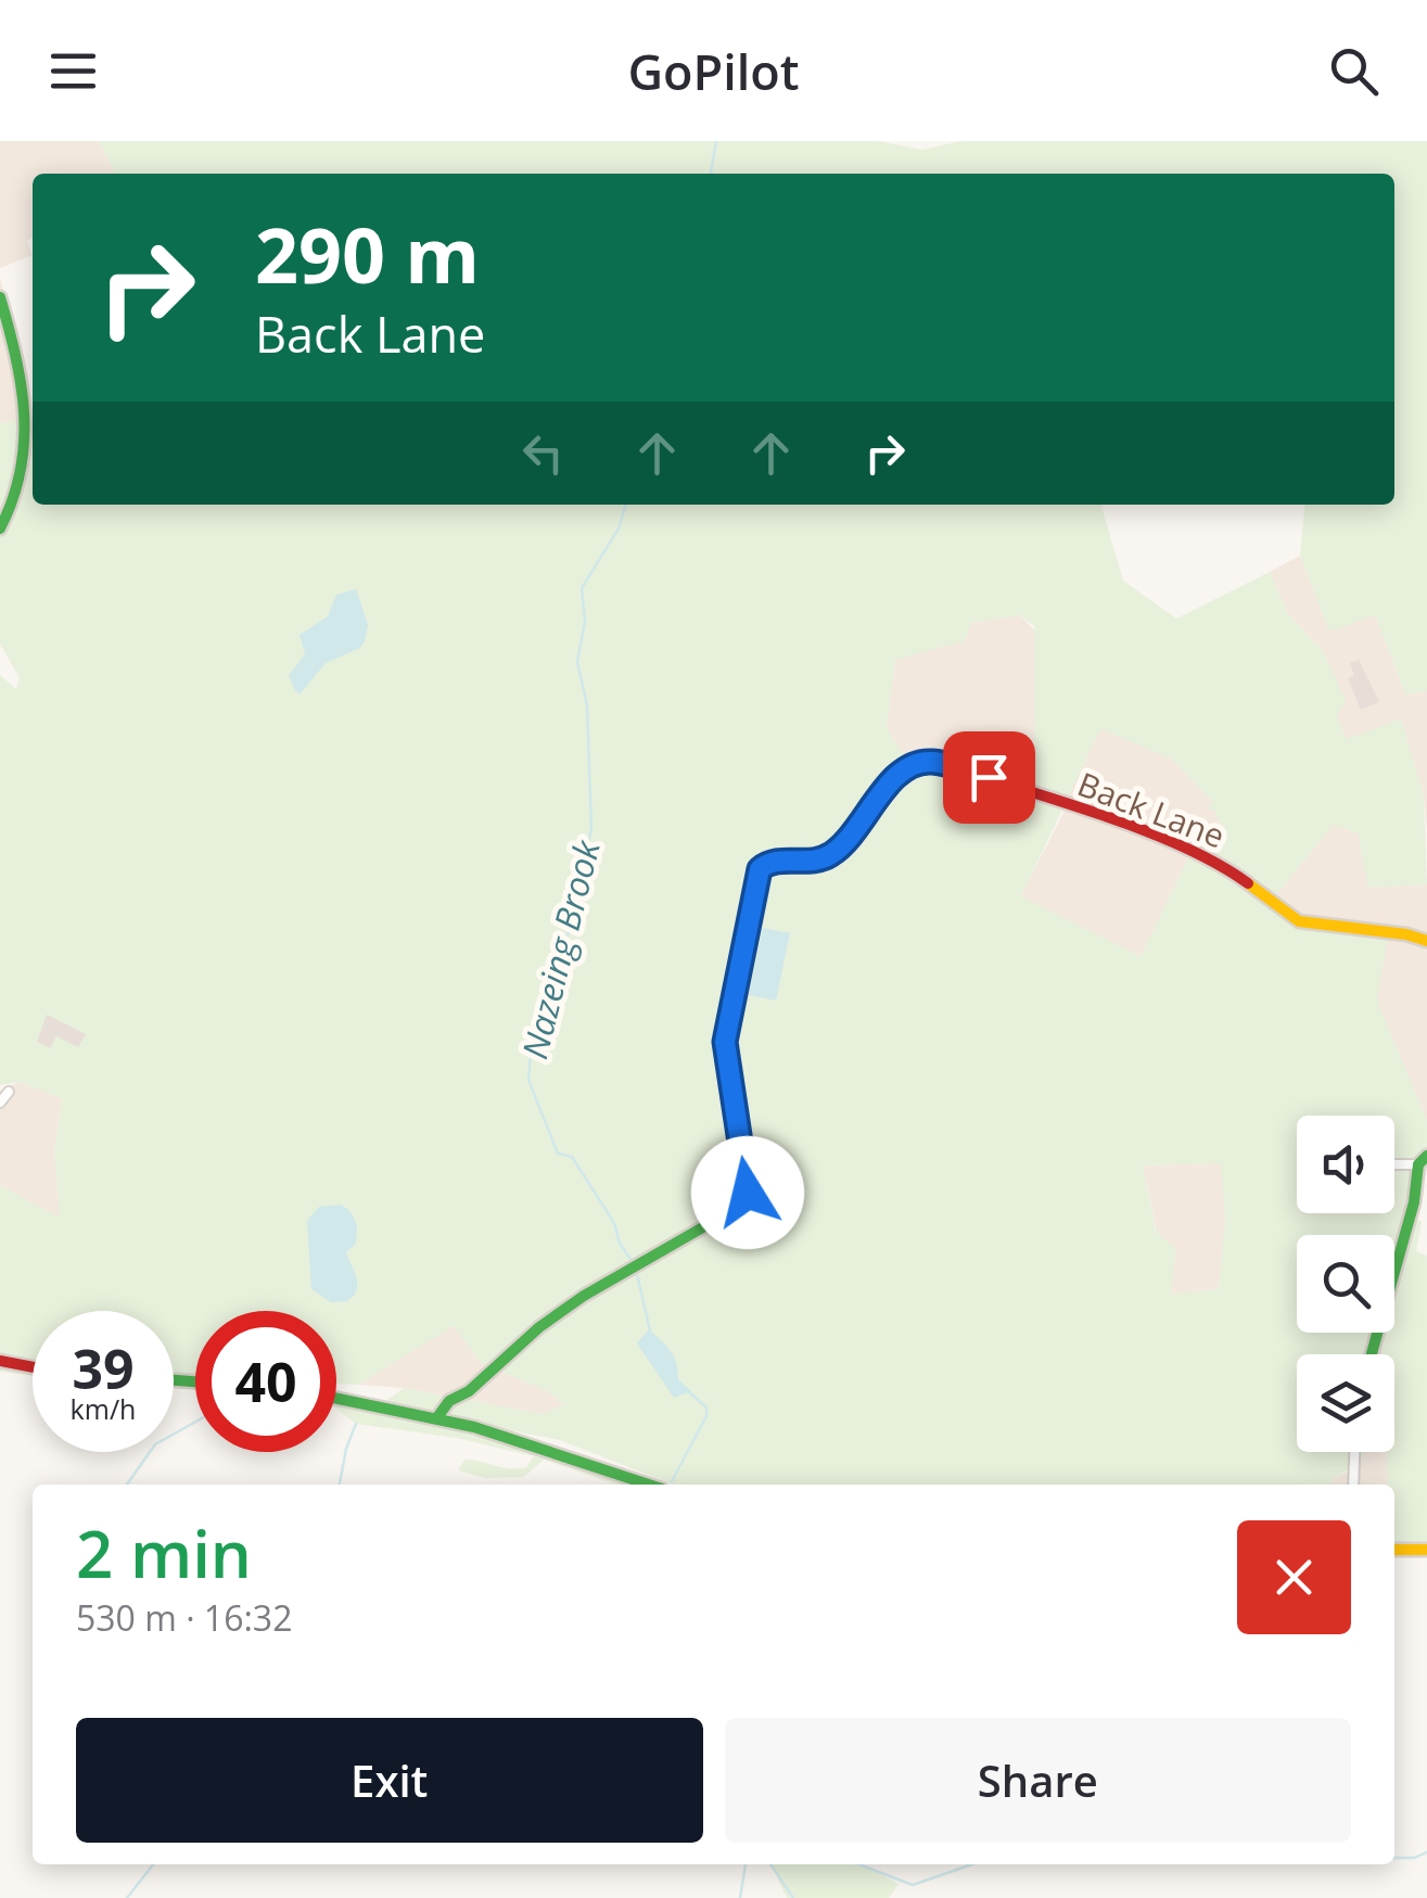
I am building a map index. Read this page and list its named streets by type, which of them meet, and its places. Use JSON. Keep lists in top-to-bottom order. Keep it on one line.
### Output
{"streets":{"street":["Back Lane"]},"water":["Nazeing Brook"],"page":{"header":"GoPilot","turn":["290 m","Back Lane"],"speed":"39 km/h","limit":"40","heading":["2 min","530 m · 16:32"],"buttons":["Exit","Share"]}}
